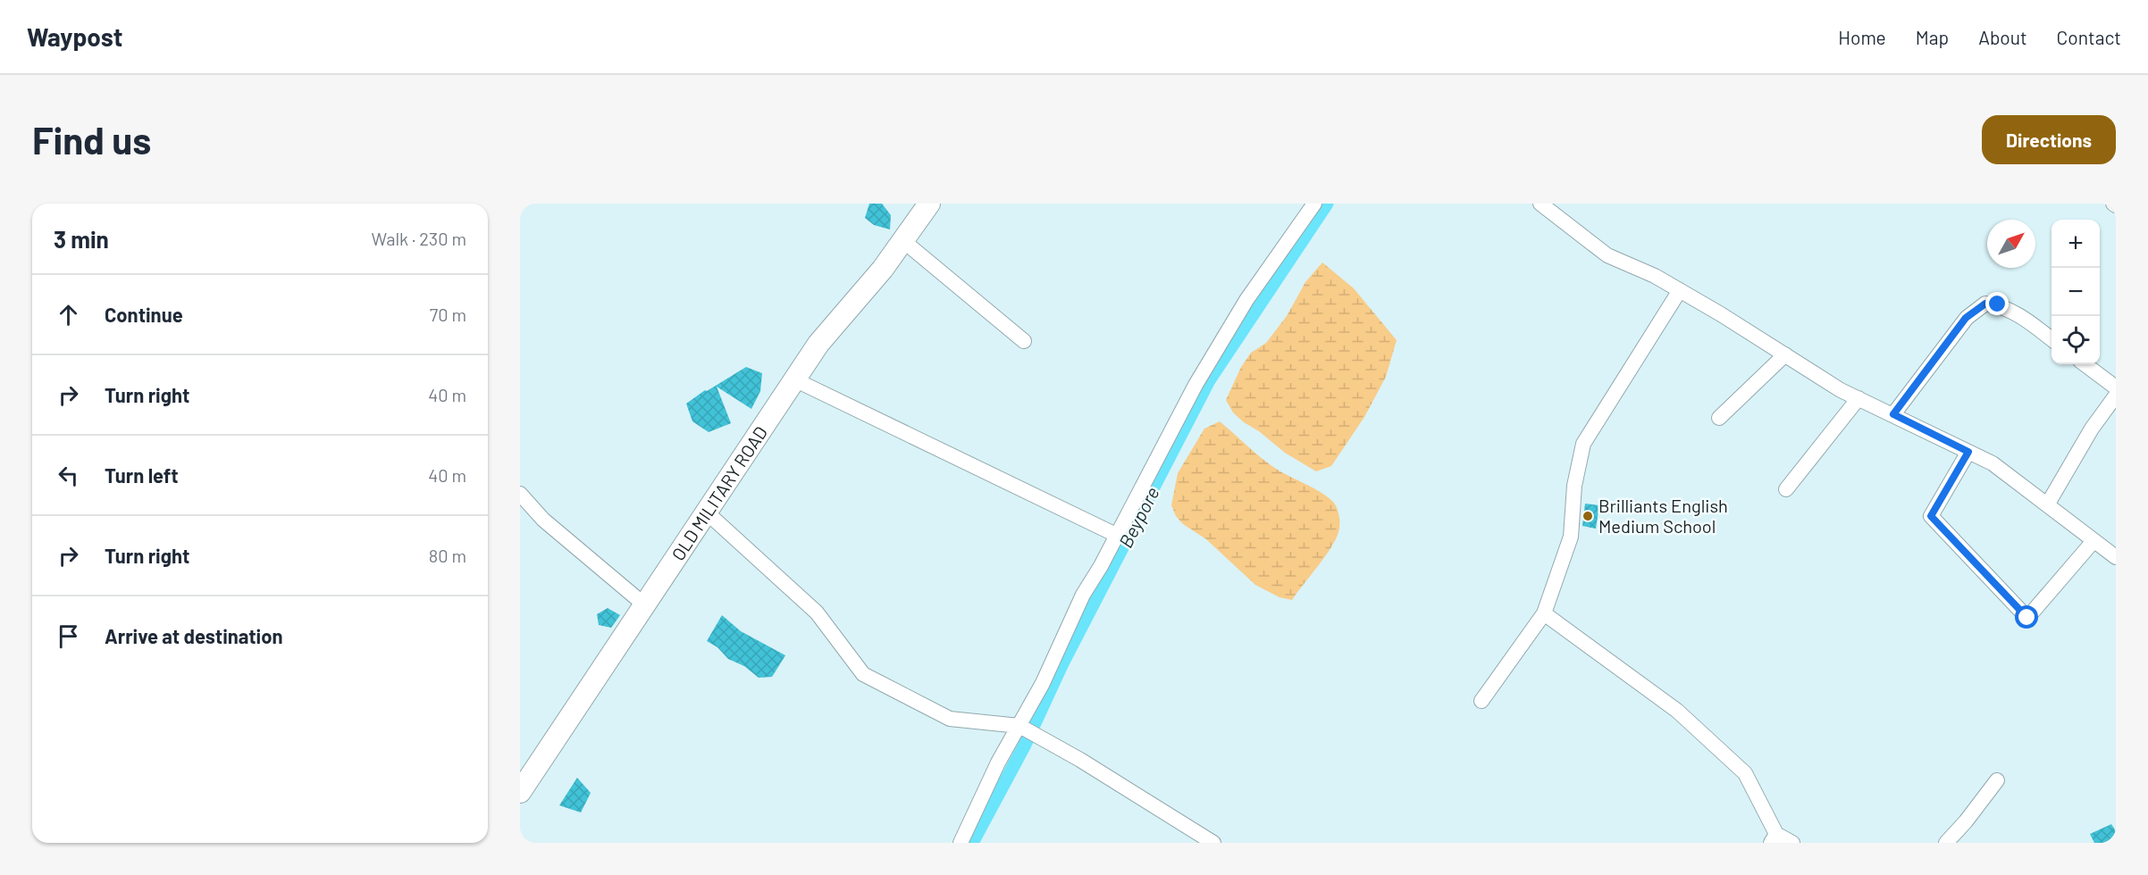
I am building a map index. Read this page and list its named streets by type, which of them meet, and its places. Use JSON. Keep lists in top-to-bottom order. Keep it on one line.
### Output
{"streets":{"main road":["OLD MILITARY ROAD"]},"water":["Beypore"],"places":["Brilliants English Medium School"],"north":"top right","page":{"header":"Waypost","nav":["Home","Map","About","Contact"],"buttons":"Directions","title":"Find us","heading":["3 min","Walk · 230 m"],"map_buttons":["+","−"],"list":[["Continue","70 m"],["Turn right","40 m"],["Turn left","40 m"],["Turn right","80 m"],"Arrive at destination"]}}
